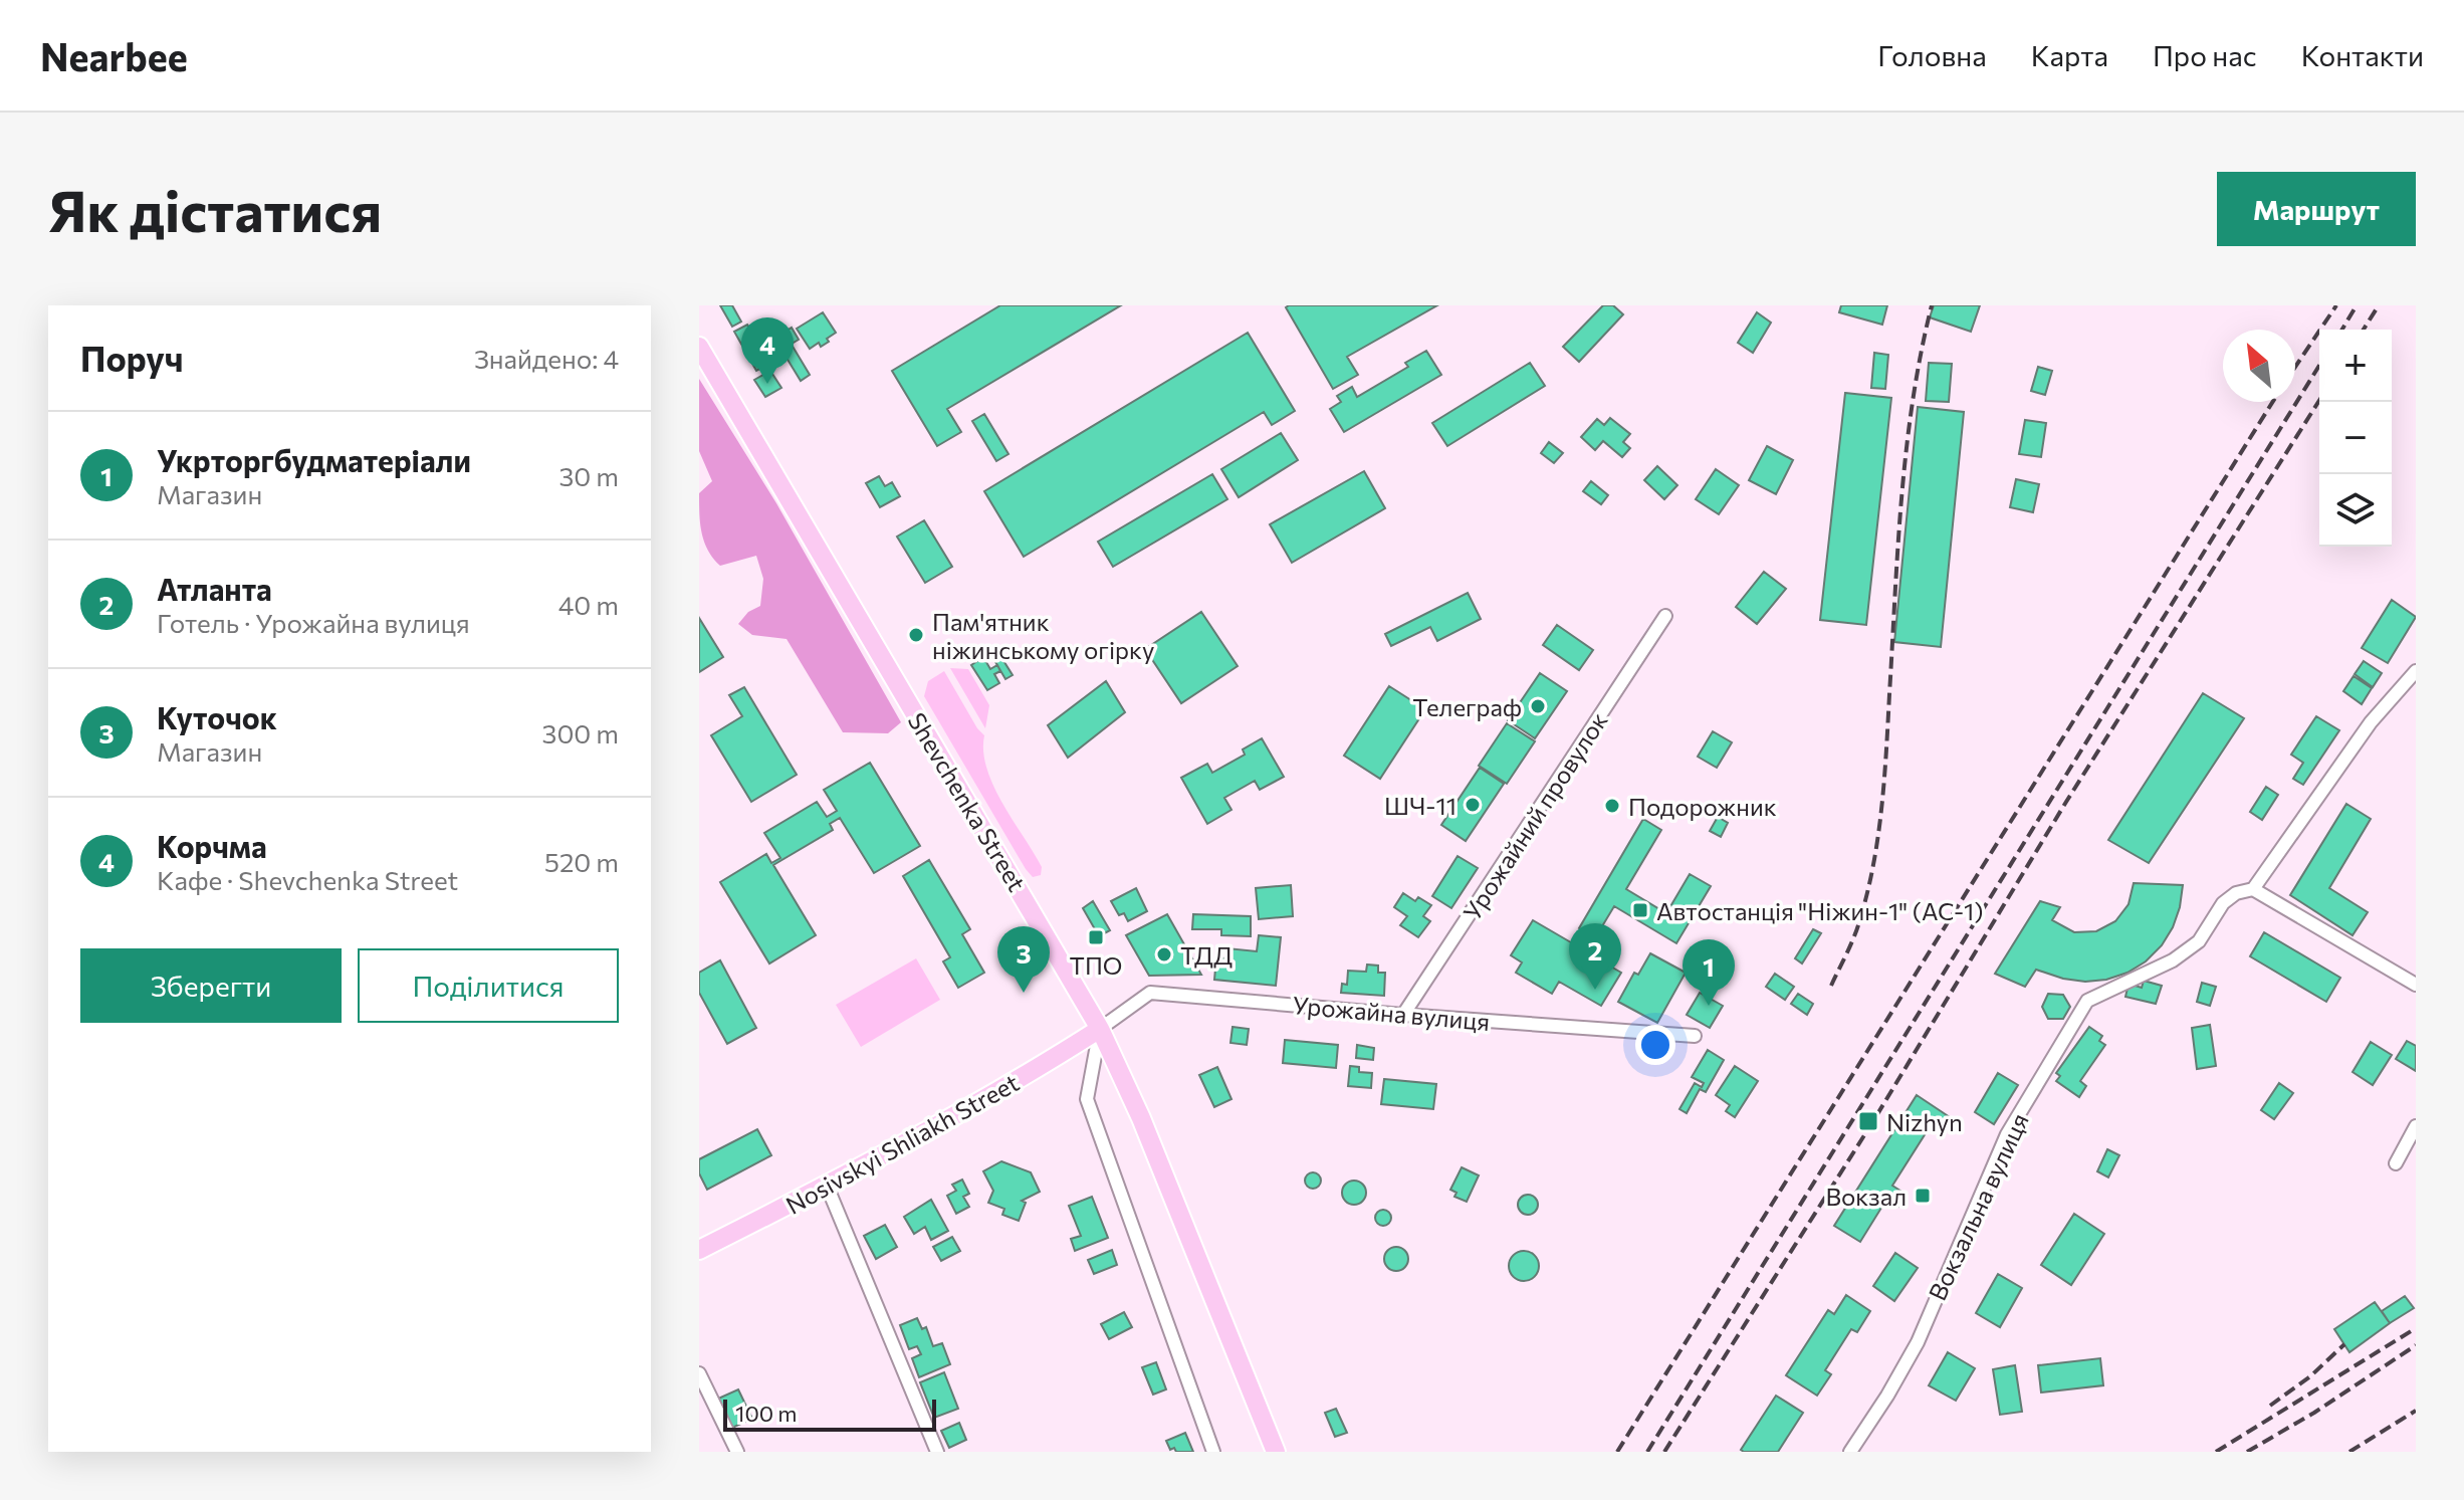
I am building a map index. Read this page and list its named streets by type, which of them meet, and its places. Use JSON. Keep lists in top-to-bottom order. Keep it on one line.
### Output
{"streets":{"main road":["Shevchenka Street","Nosivskyi Shliakh Street"],"street":["Урожайний провулок","Урожайна вулиця","Вокзальна вулиця"]},"crossings":[["Shevchenka Street","Урожайна вулиця"],["Shevchenka Street","Nosivskyi Shliakh Street"],["Урожайний провулок","Урожайна вулиця"],["Урожайна вулиця","Nosivskyi Shliakh Street"]],"places":{"other":["Пам'ятник ніжинському огірку","Телеграф","ШЧ-11","Подорожник","ТДД"],"transit":["Автостанція \"Ніжин-1\" (АС-1)","ТПО","Nizhyn","Вокзал"]},"scale_bar":"100 m","north":"top left","page":{"header":"Nearbee","nav":["Головна","Карта","Про нас","Контакти"],"buttons":["Маршрут",["Зберегти","Поділитися"]],"title":"Як дістатися","heading":["Поруч","Знайдено: 4"],"pins":["4","2","3","1"],"map_buttons":["+","−"],"list":[{"mark":"1","name":"Укрторгбудматеріали","note":"Магазин","value":"30 m"},{"mark":"2","name":"Атланта","note":"Готель · Урожайна вулиця","value":"40 m"},{"mark":"3","name":"Куточок","note":"Магазин","value":"300 m"},{"mark":"4","name":"Корчма","note":"Кафе · Shevchenka Street","value":"520 m"}],"scale":"100 m"}}
